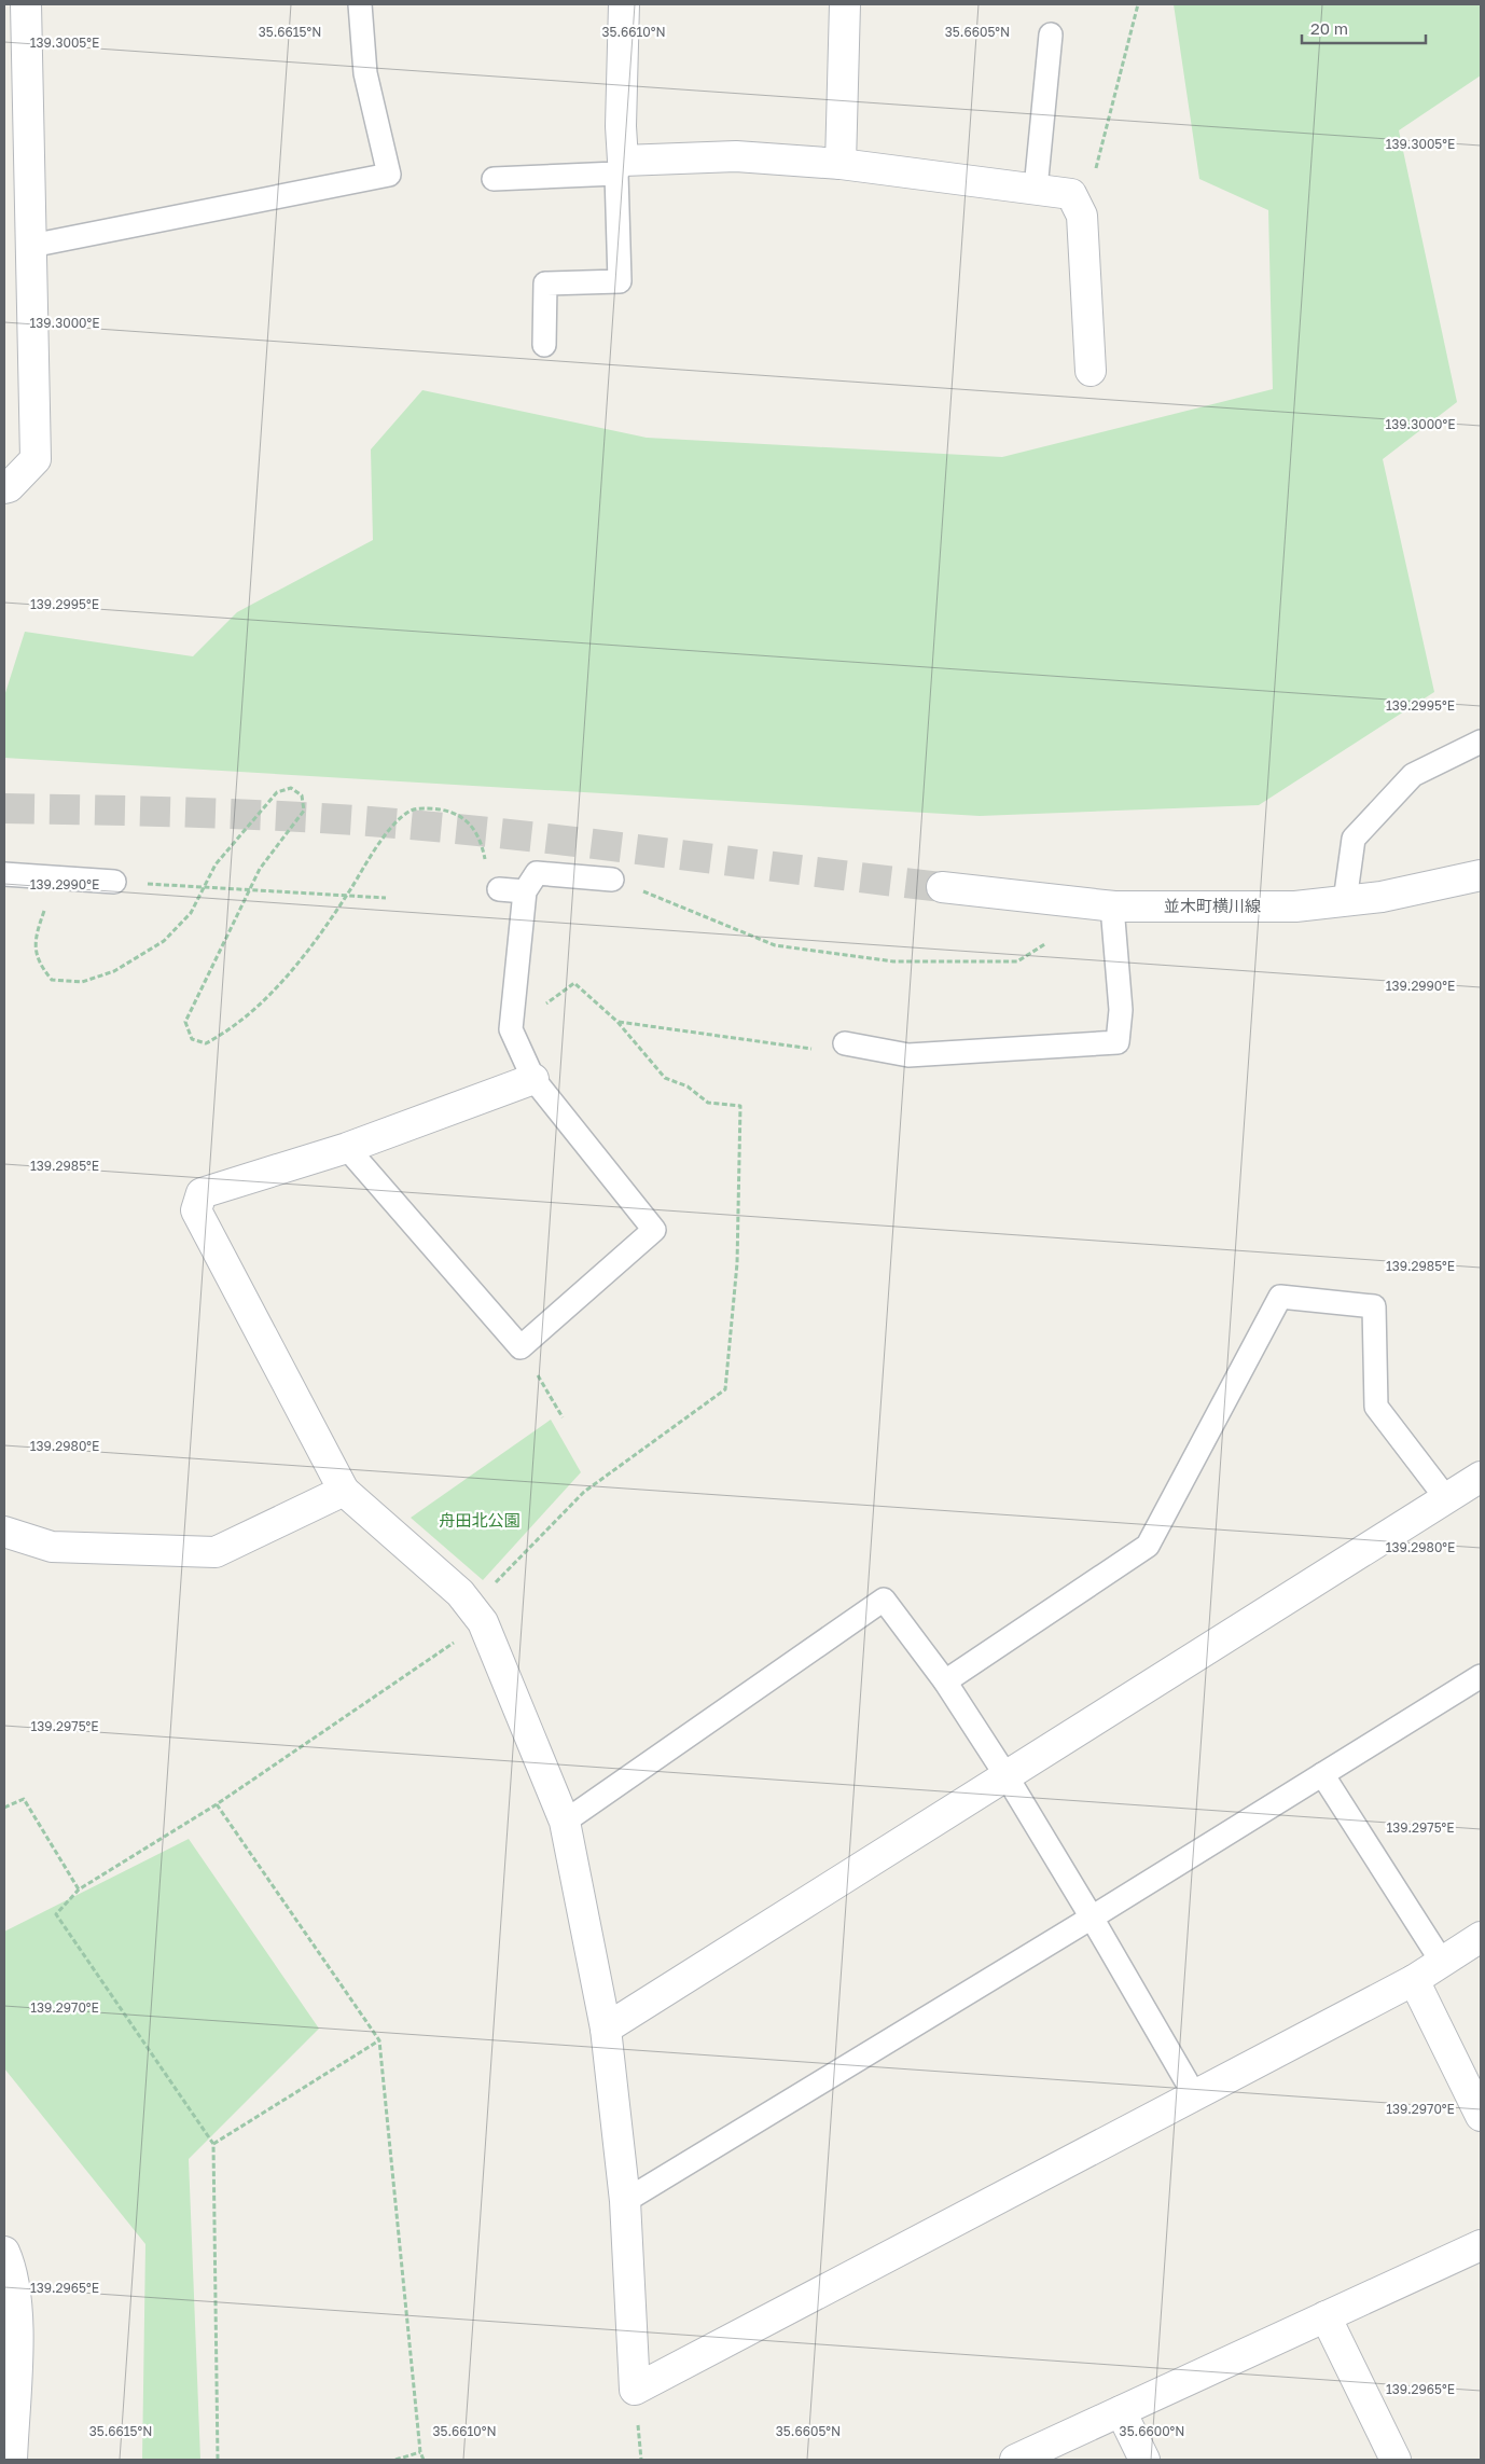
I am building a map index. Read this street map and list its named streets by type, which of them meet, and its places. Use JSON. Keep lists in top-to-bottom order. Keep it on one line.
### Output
{"streets":{"street":["並木町横川線"]},"parks":["舟田北公園"],"scale_bar":"20 m","coordinates":["35.6615°N","35.6610°N","35.6605°N","139.3005°E","139.3000°E","139.2995°E","139.2990°E","139.2985°E","139.2980°E","139.2975°E","139.2970°E","139.2965°E","35.6600°N"]}
